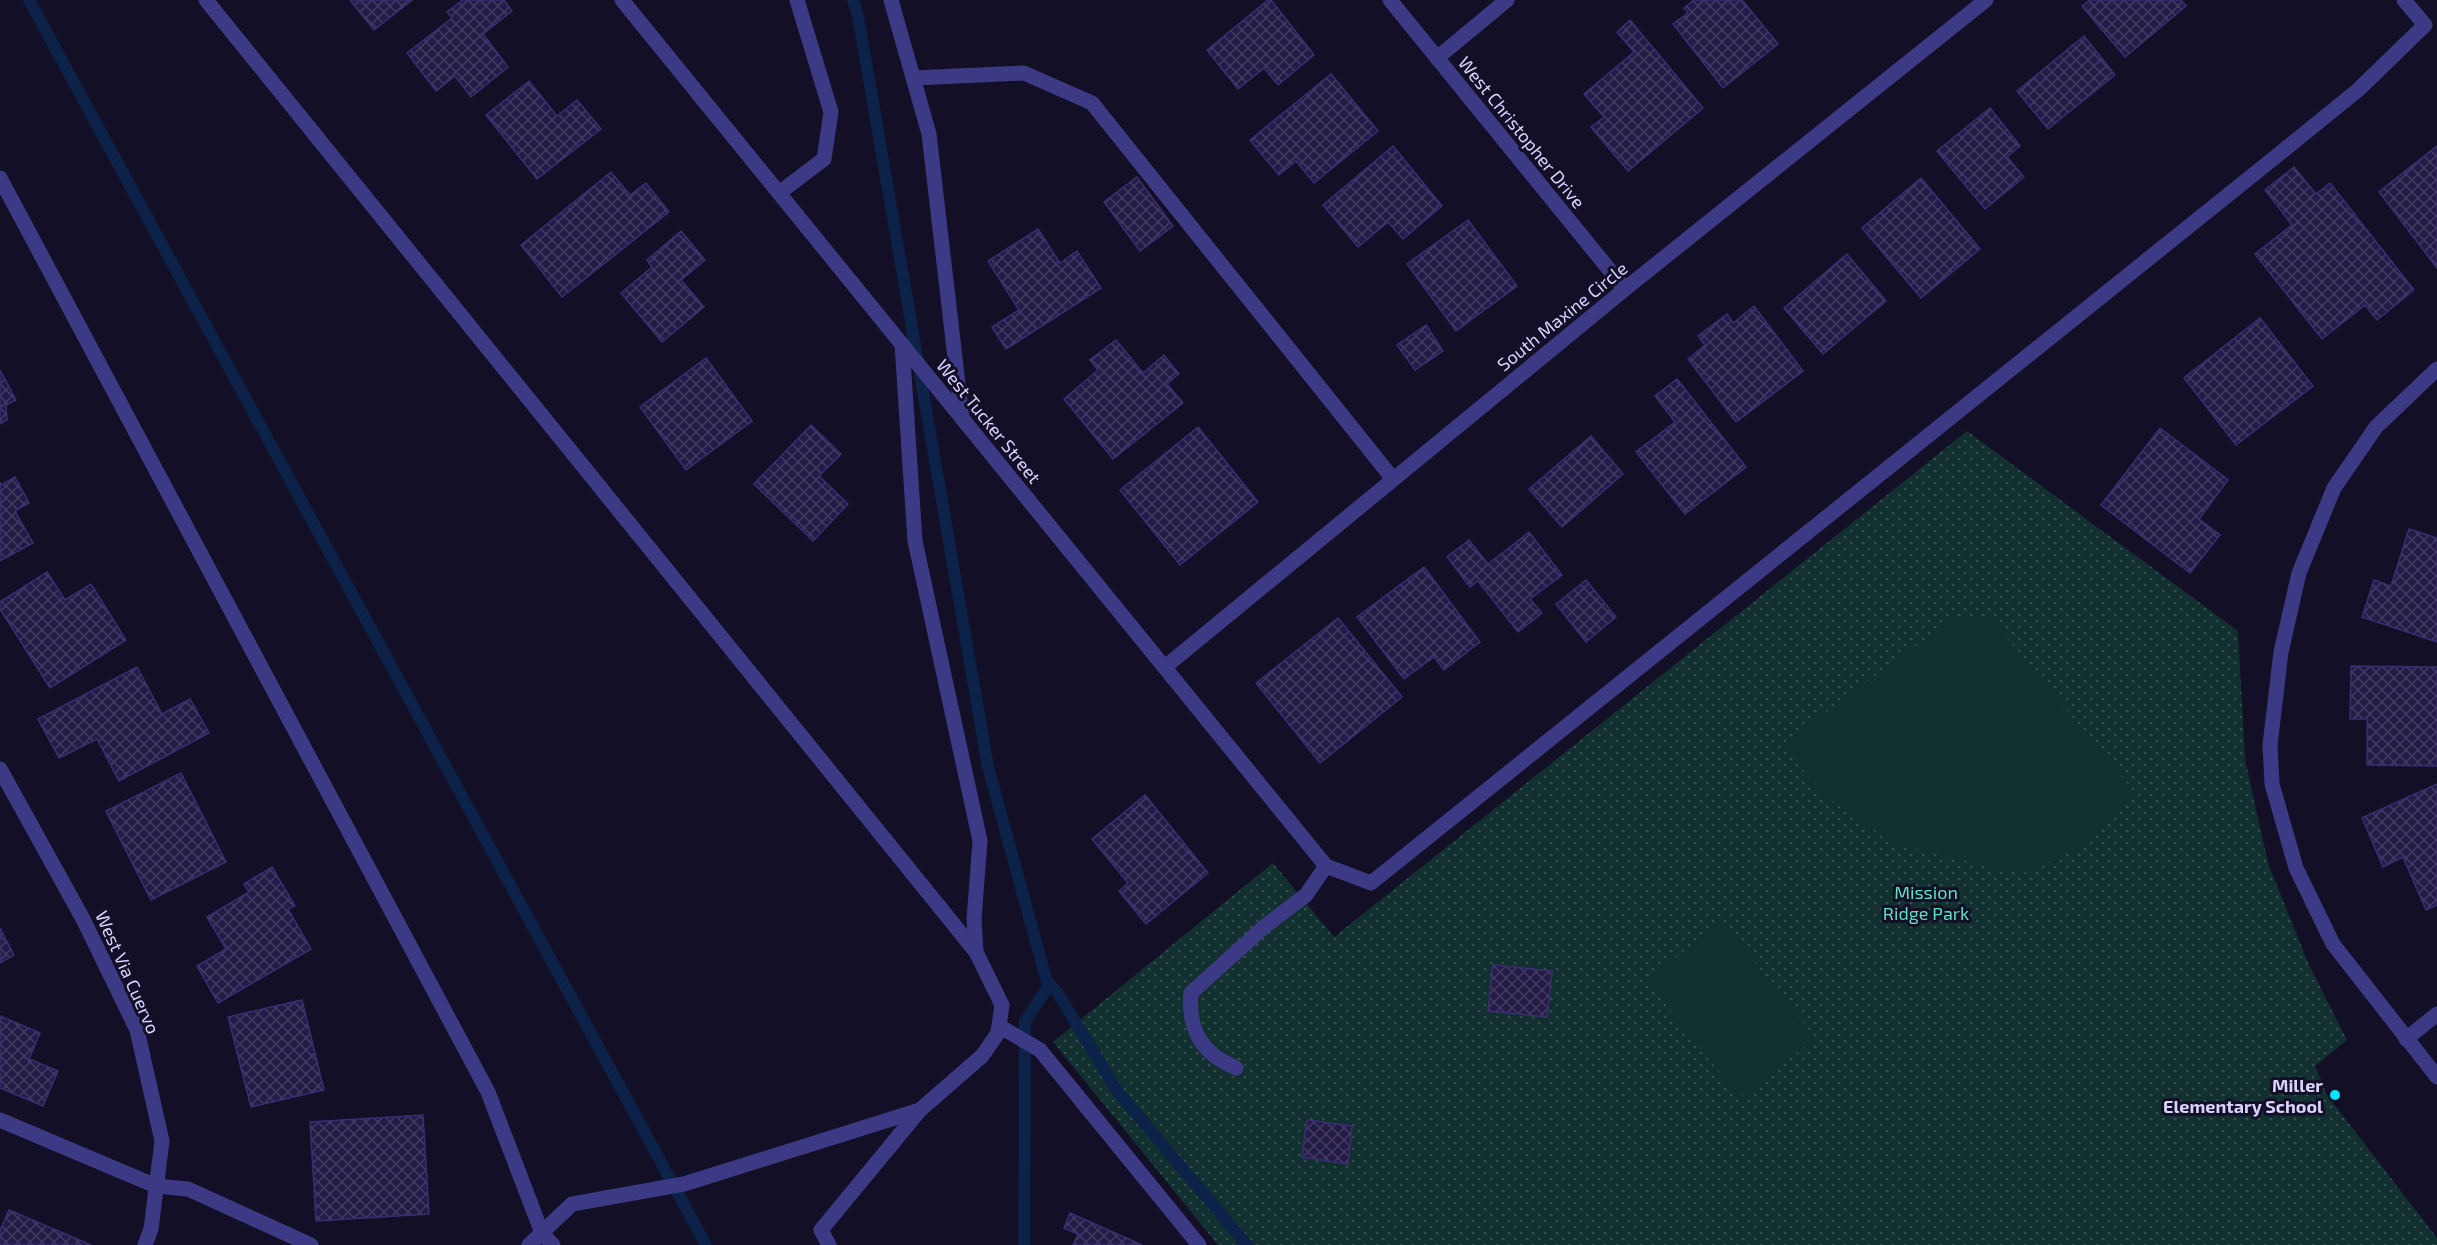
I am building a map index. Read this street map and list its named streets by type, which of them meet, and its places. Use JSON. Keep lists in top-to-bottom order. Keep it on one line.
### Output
{"streets":{"street":["West Christopher Drive","South Maxine Circle","West Tucker Street","West Via Cuervo"]},"crossings":[["West Christopher Drive","South Maxine Circle"],["South Maxine Circle","West Tucker Street"]],"parks":["Mission Ridge Park"],"places":["Miller Elementary School"]}
